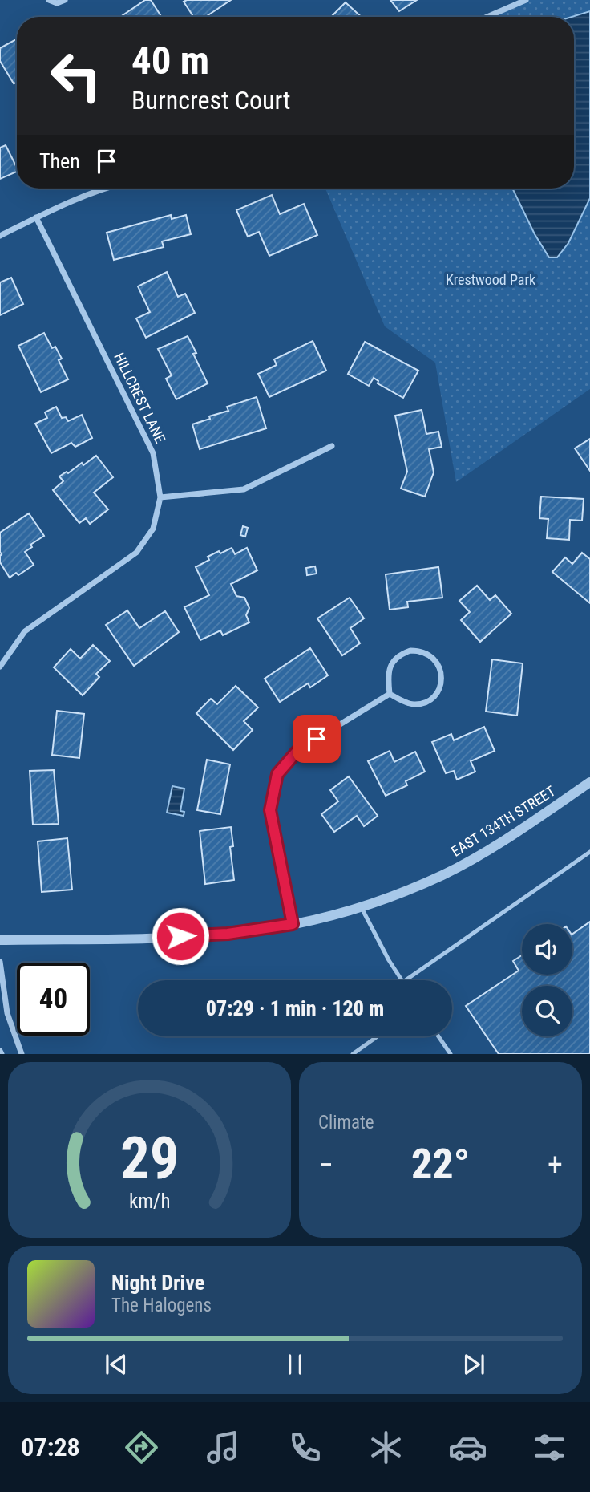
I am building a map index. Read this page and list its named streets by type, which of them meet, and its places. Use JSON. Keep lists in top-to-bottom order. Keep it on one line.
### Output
{"streets":{"street":["HILLCREST LANE","EAST 134TH STREET"]},"parks":["Krestwood Park"],"page":{"turn":["40 m","Burncrest Court"],"then":"Then","limit":"40","trip":"07:29 · 1 min · 120 m","tile":"Climate","heat":["−","22°","+"],"song":["Night Drive","The Halogens"],"tabs":"07:28","gauge":["29","km/h"]}}
